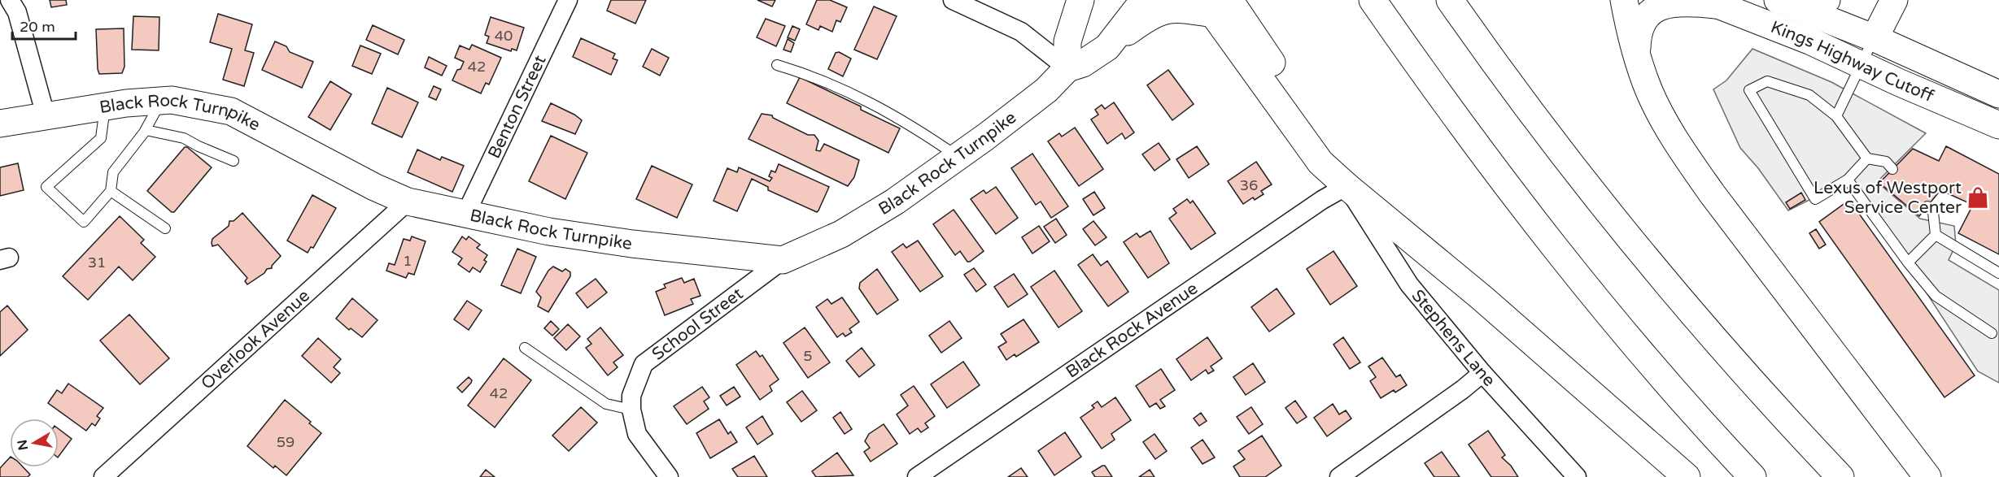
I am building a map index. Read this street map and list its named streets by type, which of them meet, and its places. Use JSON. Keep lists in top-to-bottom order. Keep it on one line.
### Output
{"streets":{"main road":["Kings Highway Cutoff","Black Rock Turnpike","Stephens Lane"],"street":["Benton Street","School Street","Black Rock Avenue","Overlook Avenue"]},"crossings":[["Benton Street","Black Rock Turnpike"],["Black Rock Turnpike","School Street"],["Black Rock Turnpike","Overlook Avenue"],["Black Rock Avenue","Stephens Lane"]],"places":{"shop":["Lexus of Westport Service Center"]},"house_numbers":["40","42","36","1","31","5","42","59"],"scale_bar":"20 m","north":"left"}
